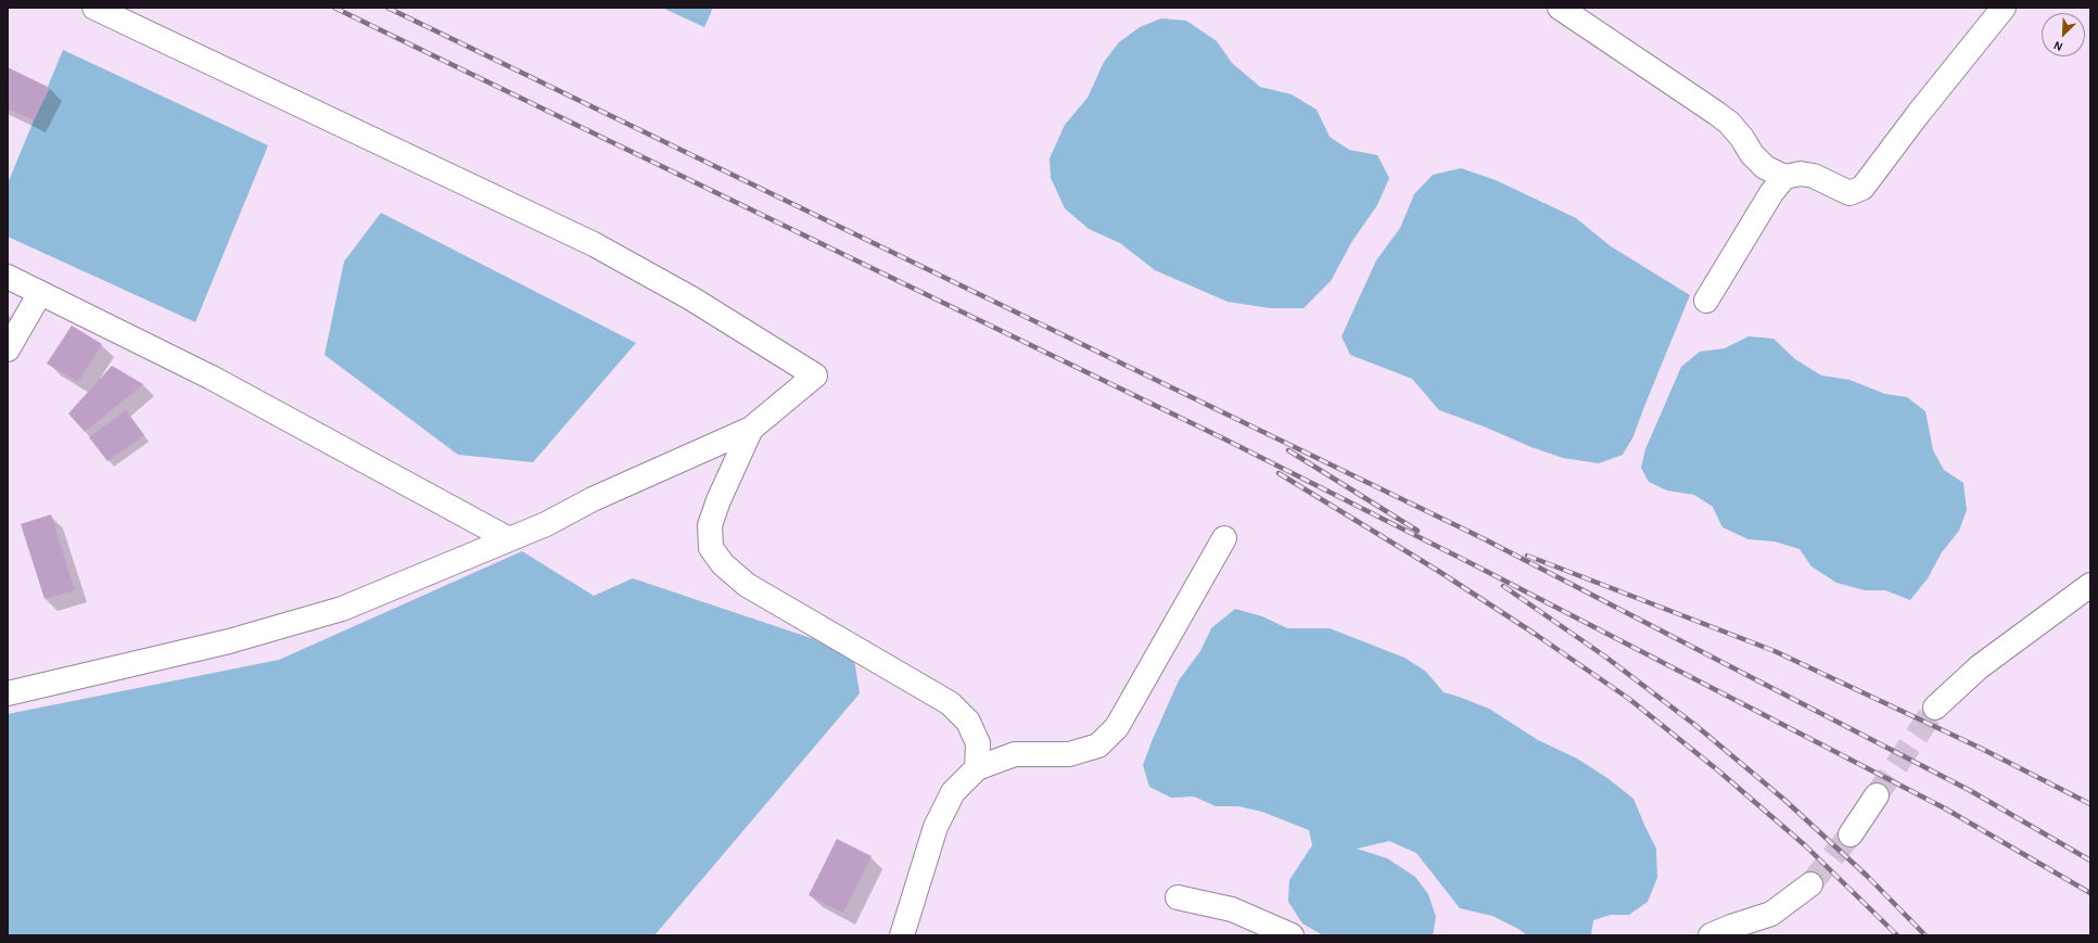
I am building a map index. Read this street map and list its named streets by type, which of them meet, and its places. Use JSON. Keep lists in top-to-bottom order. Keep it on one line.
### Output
{"north":"bottom left"}
